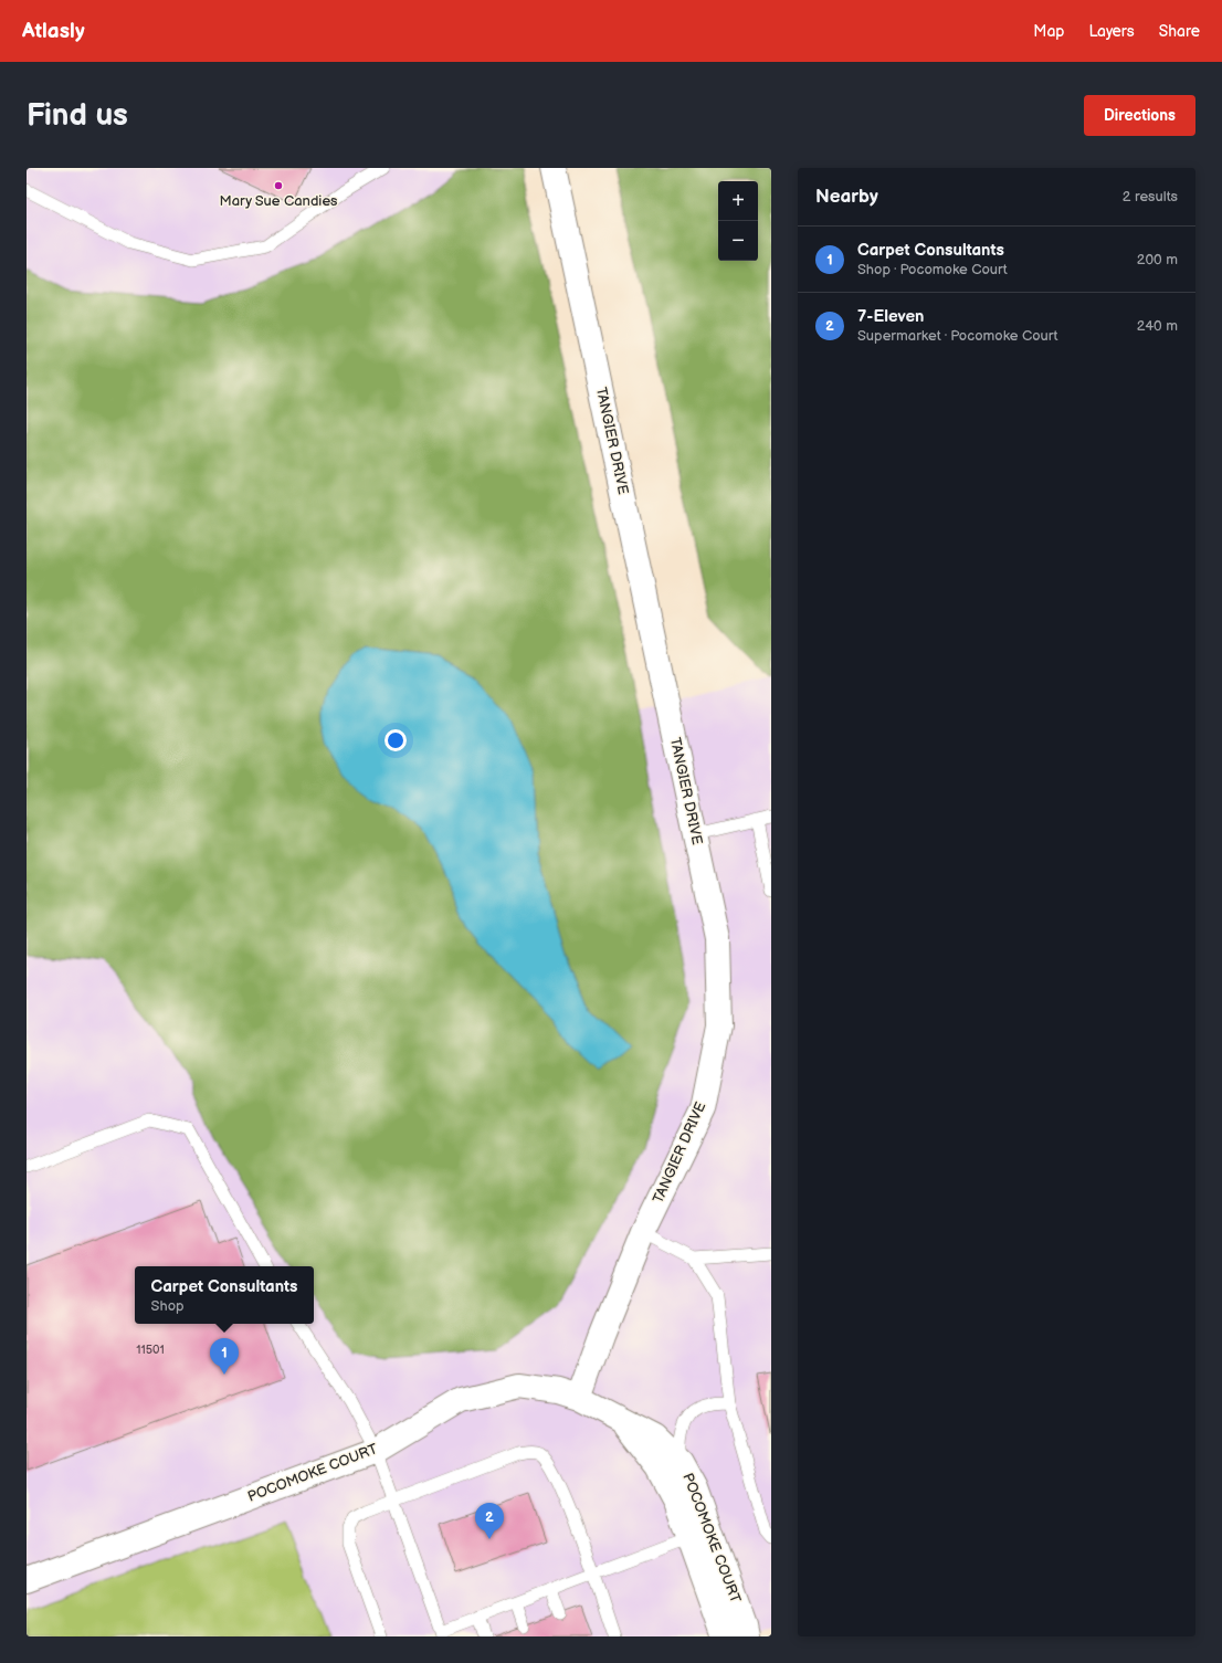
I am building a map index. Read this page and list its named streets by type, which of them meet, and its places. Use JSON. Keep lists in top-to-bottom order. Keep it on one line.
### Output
{"streets":{"street":["TANGIER DRIVE","POCOMOKE COURT"]},"crossings":[["TANGIER DRIVE","POCOMOKE COURT"]],"places":["Mary Sue Candies"],"house_numbers":["11501"],"page":{"header":"Atlasly","nav":["Map","Layers","Share"],"buttons":"Directions","title":"Find us","heading":["Nearby","2 results"],"map_buttons":["+","−"],"list":[{"mark":"1","name":"Carpet Consultants","note":"Shop · Pocomoke Court","value":"200 m"},{"mark":"2","name":"7-Eleven","note":"Supermarket · Pocomoke Court","value":"240 m"}],"popup":["Carpet Consultants","Shop"],"pins":["1","2"]}}
